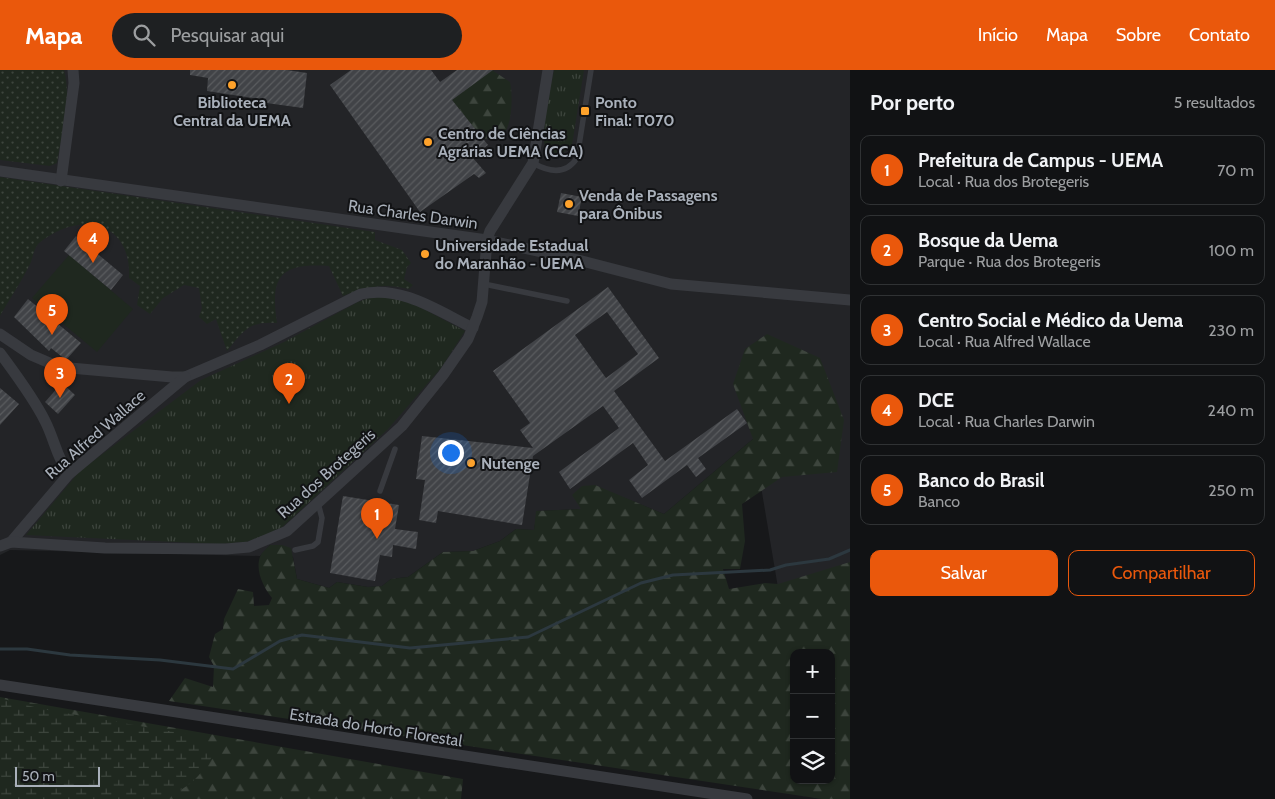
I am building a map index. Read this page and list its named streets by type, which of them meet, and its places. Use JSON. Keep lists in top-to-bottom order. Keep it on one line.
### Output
{"streets":{"street":["Rua Charles Darwin","Rua Alfred Wallace","Rua dos Brotegeris","Estrada do Horto Florestal"]},"crossings":[["Rua Charles Darwin","Rua dos Brotegeris"],["Rua Alfred Wallace","Rua dos Brotegeris"]],"places":{"other":["Biblioteca Central da UEMA","Centro de Ciências Agrárias UEMA (CCA)","Venda de Passagens para Ônibus","Universidade Estadual do Maranhão - UEMA","Nutenge"],"transit":["Ponto Final: T070"]},"scale_bar":"50 m","page":{"header":"Mapa","search":"Pesquisar aqui","nav":["Início","Mapa","Sobre","Contato"],"heading":["Por perto","5 resultados"],"list":[{"mark":"1","name":"Prefeitura de Campus - UEMA","note":"Local · Rua dos Brotegeris","value":"70 m"},{"mark":"2","name":"Bosque da Uema","note":"Parque · Rua dos Brotegeris","value":"100 m"},{"mark":"3","name":"Centro Social e Médico da Uema","note":"Local · Rua Alfred Wallace","value":"230 m"},{"mark":"4","name":"DCE","note":"Local · Rua Charles Darwin","value":"240 m"},{"mark":"5","name":"Banco do Brasil","note":"Banco","value":"250 m"}],"pins":["4","5","3","2","1"],"buttons":["Salvar","Compartilhar"],"map_buttons":["+","−"],"scale":"50 m"}}
